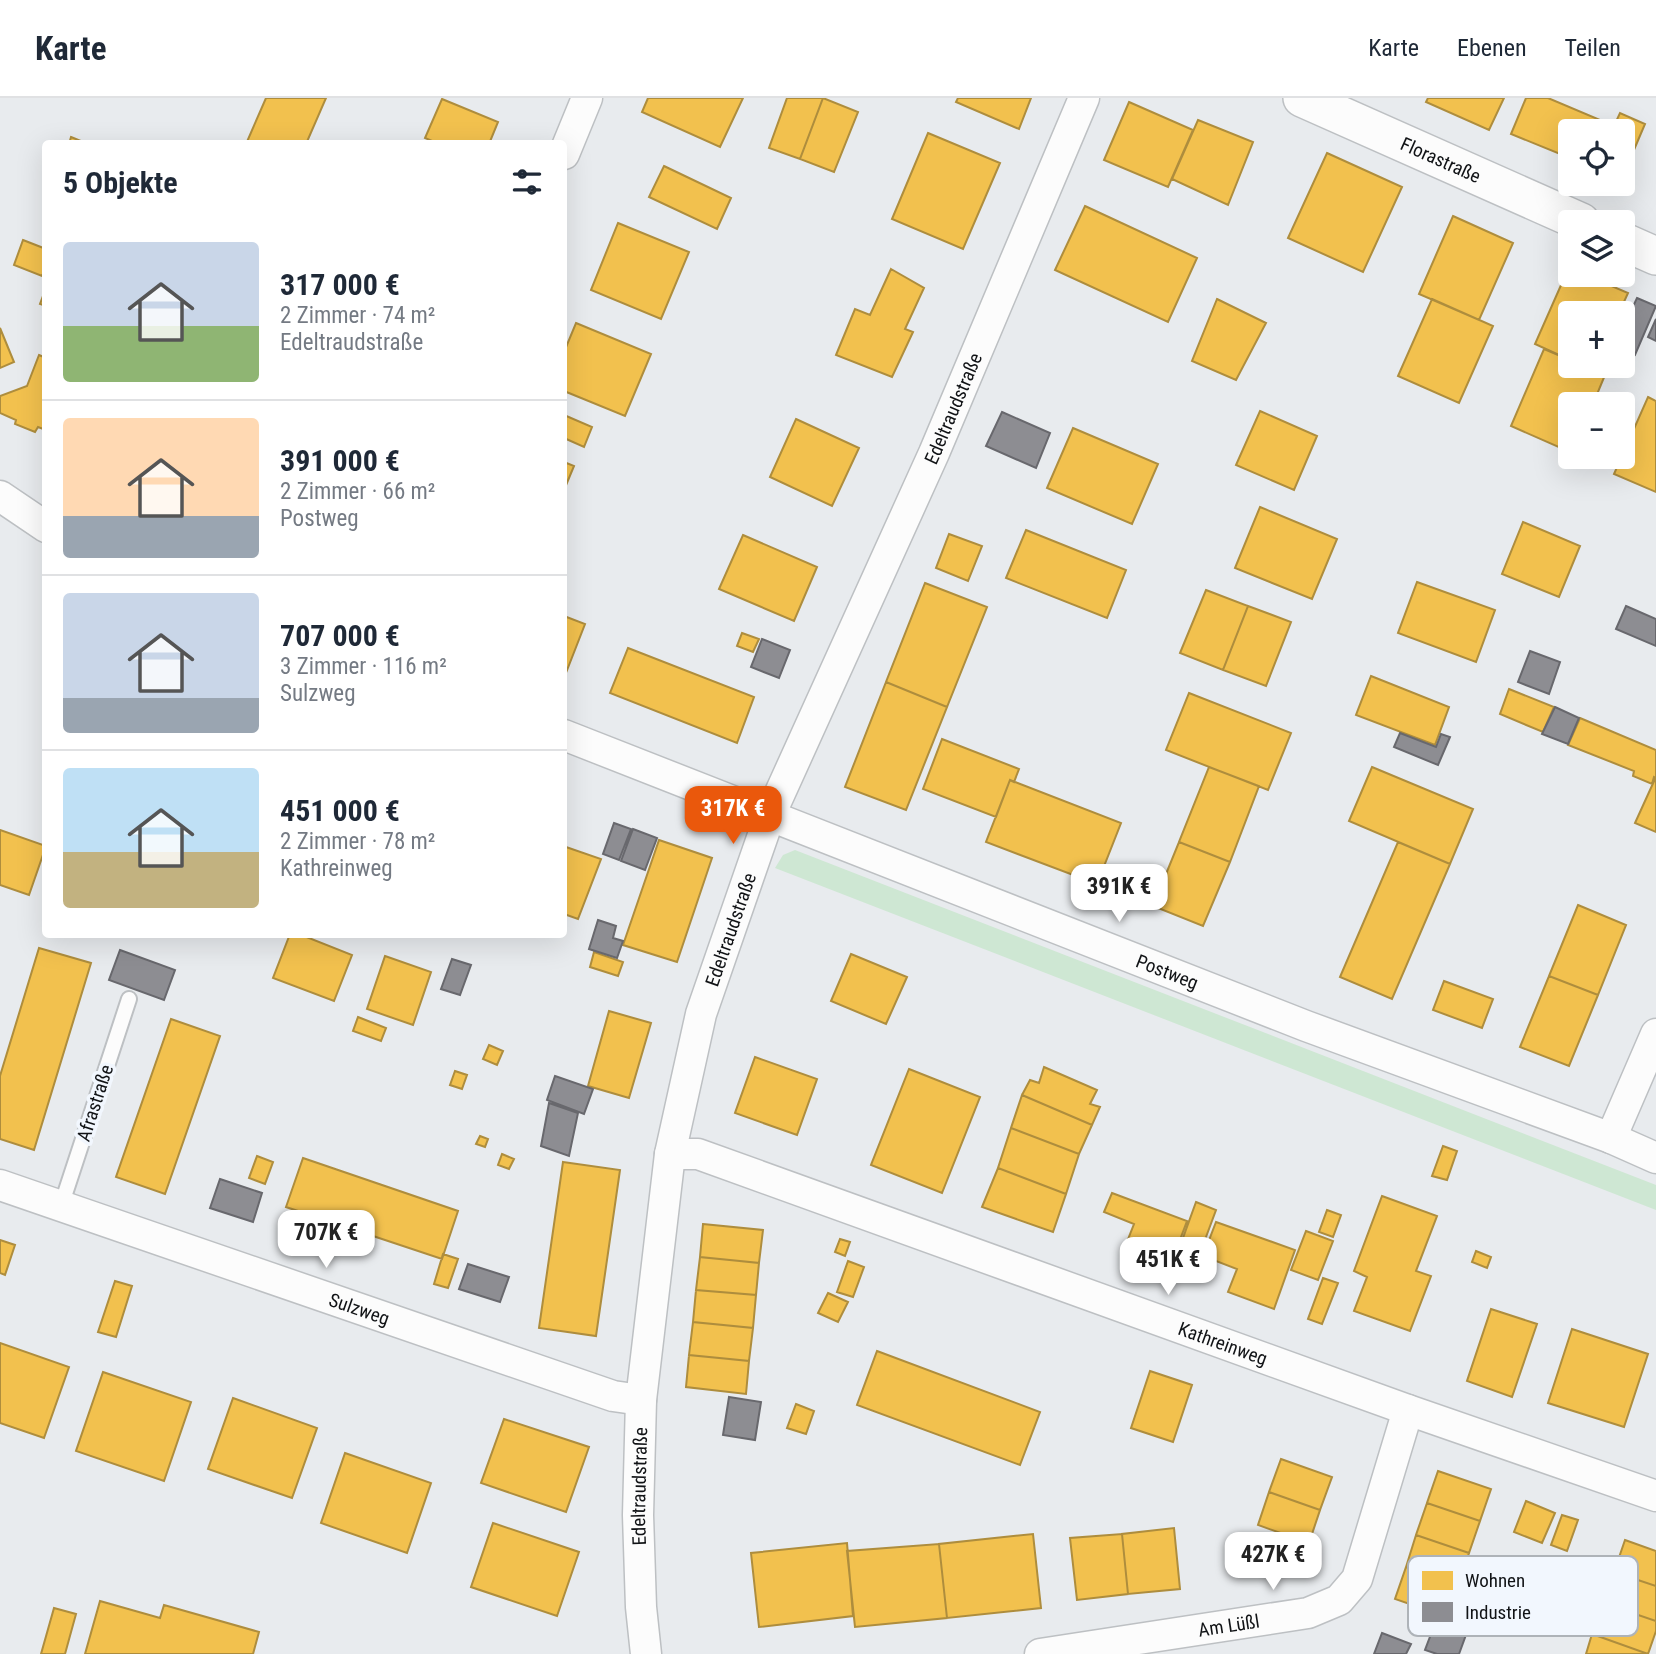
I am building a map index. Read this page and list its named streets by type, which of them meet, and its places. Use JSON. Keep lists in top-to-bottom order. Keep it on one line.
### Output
{"streets":{"street":["Florastraße","Edeltraudstraße","Postweg","Sulzweg","Kathreinweg","Am Lüßl"],"lane":["Afrastraße"]},"crossings":[["Edeltraudstraße","Postweg"],["Edeltraudstraße","Sulzweg"],["Edeltraudstraße","Kathreinweg"],["Afrastraße","Sulzweg"],["Kathreinweg","Am Lüßl"]],"legend":["Wohnen","Industrie"],"page":{"header":"Karte","nav":["Karte","Ebenen","Teilen"],"map_buttons":["+","−"],"heading":"5 Objekte","list":[{"name":"317 000 €","note":"2 Zimmer · 74 m² · Edeltraudstraße"},{"name":"391 000 €","note":"2 Zimmer · 66 m² · Postweg"},{"name":"707 000 €","note":"3 Zimmer · 116 m² · Sulzweg"},{"name":"451 000 €","note":"2 Zimmer · 78 m² · Kathreinweg"}],"price":["317K €","391K €","707K €","451K €","427K €"]}}
